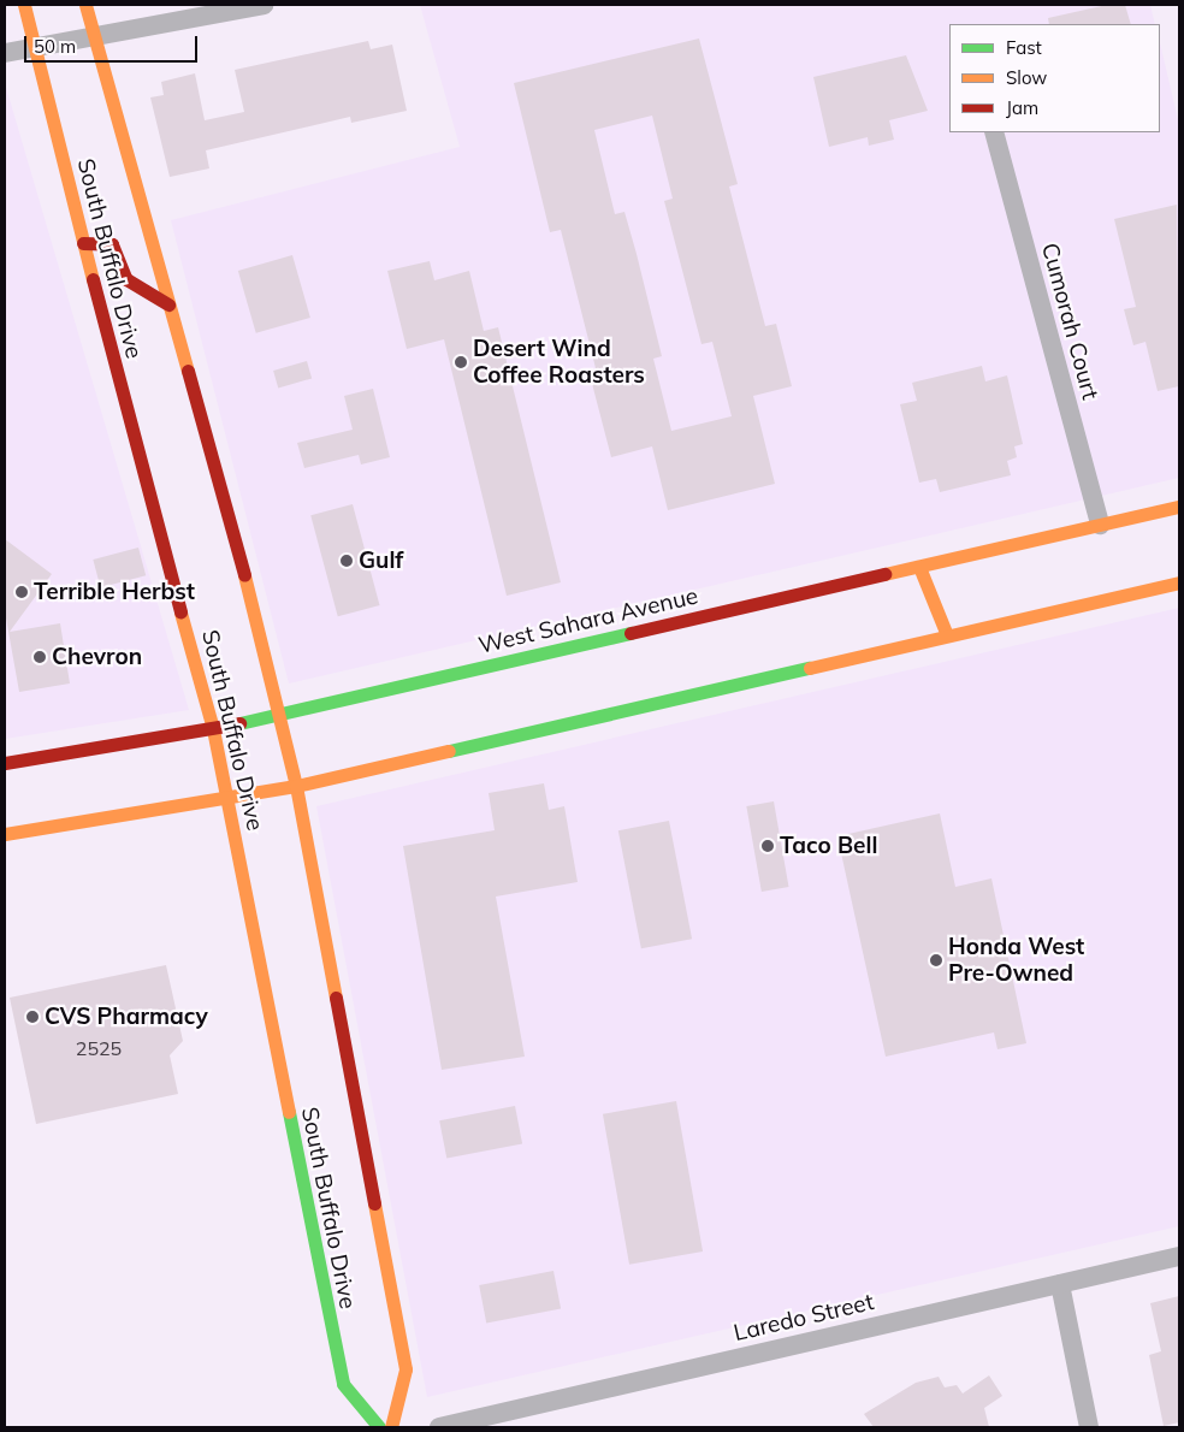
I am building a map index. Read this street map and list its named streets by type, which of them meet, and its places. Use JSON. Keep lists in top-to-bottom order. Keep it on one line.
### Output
{"streets":{"main road":["South Buffalo Drive","West Sahara Avenue"],"street":["Cumorah Court","Laredo Street"]},"crossings":[["South Buffalo Drive","West Sahara Avenue"],["Cumorah Court","West Sahara Avenue"]],"places":["Desert Wind Coffee Roasters","Gulf","Terrible Herbst","Chevron","Taco Bell","Honda West Pre-Owned","CVS Pharmacy"],"house_numbers":["2525"],"legend":["Fast","Slow","Jam"],"scale_bar":"50 m"}
